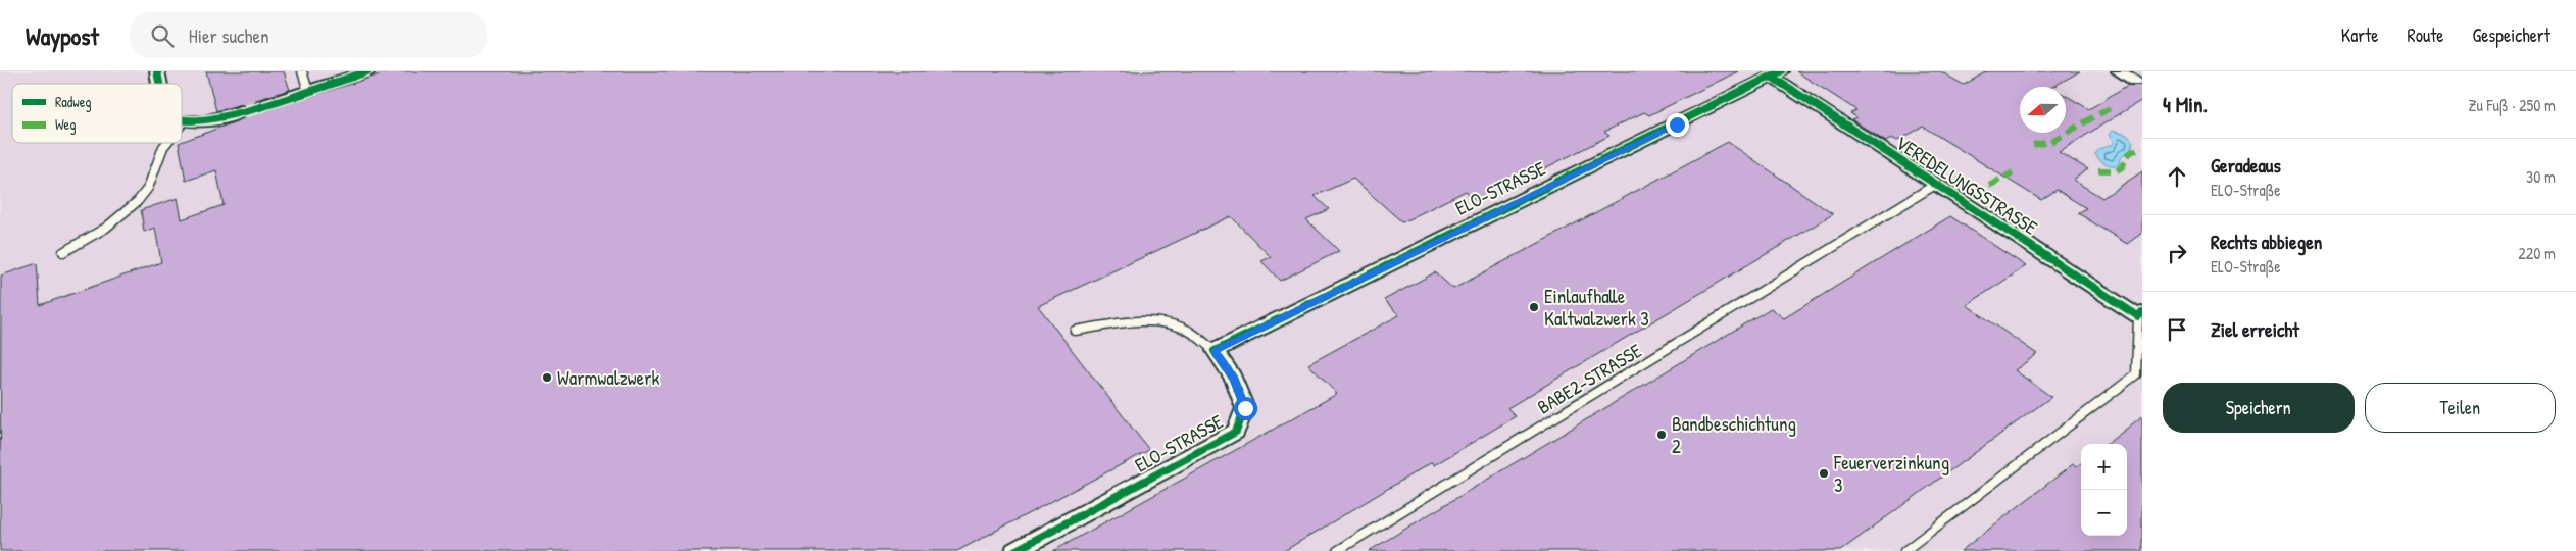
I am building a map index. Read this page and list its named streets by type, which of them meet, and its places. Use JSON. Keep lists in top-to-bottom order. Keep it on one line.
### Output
{"streets":{"street":["VEREDELUNGSSTRASSE","ELO-STRASSE"],"lane":["BABE2-STRASSE"]},"crossings":[["VEREDELUNGSSTRASSE","ELO-STRASSE"],["VEREDELUNGSSTRASSE","BABE2-STRASSE"]],"places":["Einlaufhalle Kaltwalzwerk 3","Warmwalzwerk","Bandbeschichtung 2","Feuerverzinkung 3"],"legend":["Radweg","Weg"],"north":"left","page":{"header":"Waypost","search":"Hier suchen","nav":["Karte","Route","Gespeichert"],"heading":["4 Min.","Zu Fuß · 250 m"],"list":[["Geradeaus","ELO-Straße","30 m"],["Rechts abbiegen","ELO-Straße","220 m"],"Ziel erreicht"],"buttons":["Speichern","Teilen"],"map_buttons":["+","−"]}}
